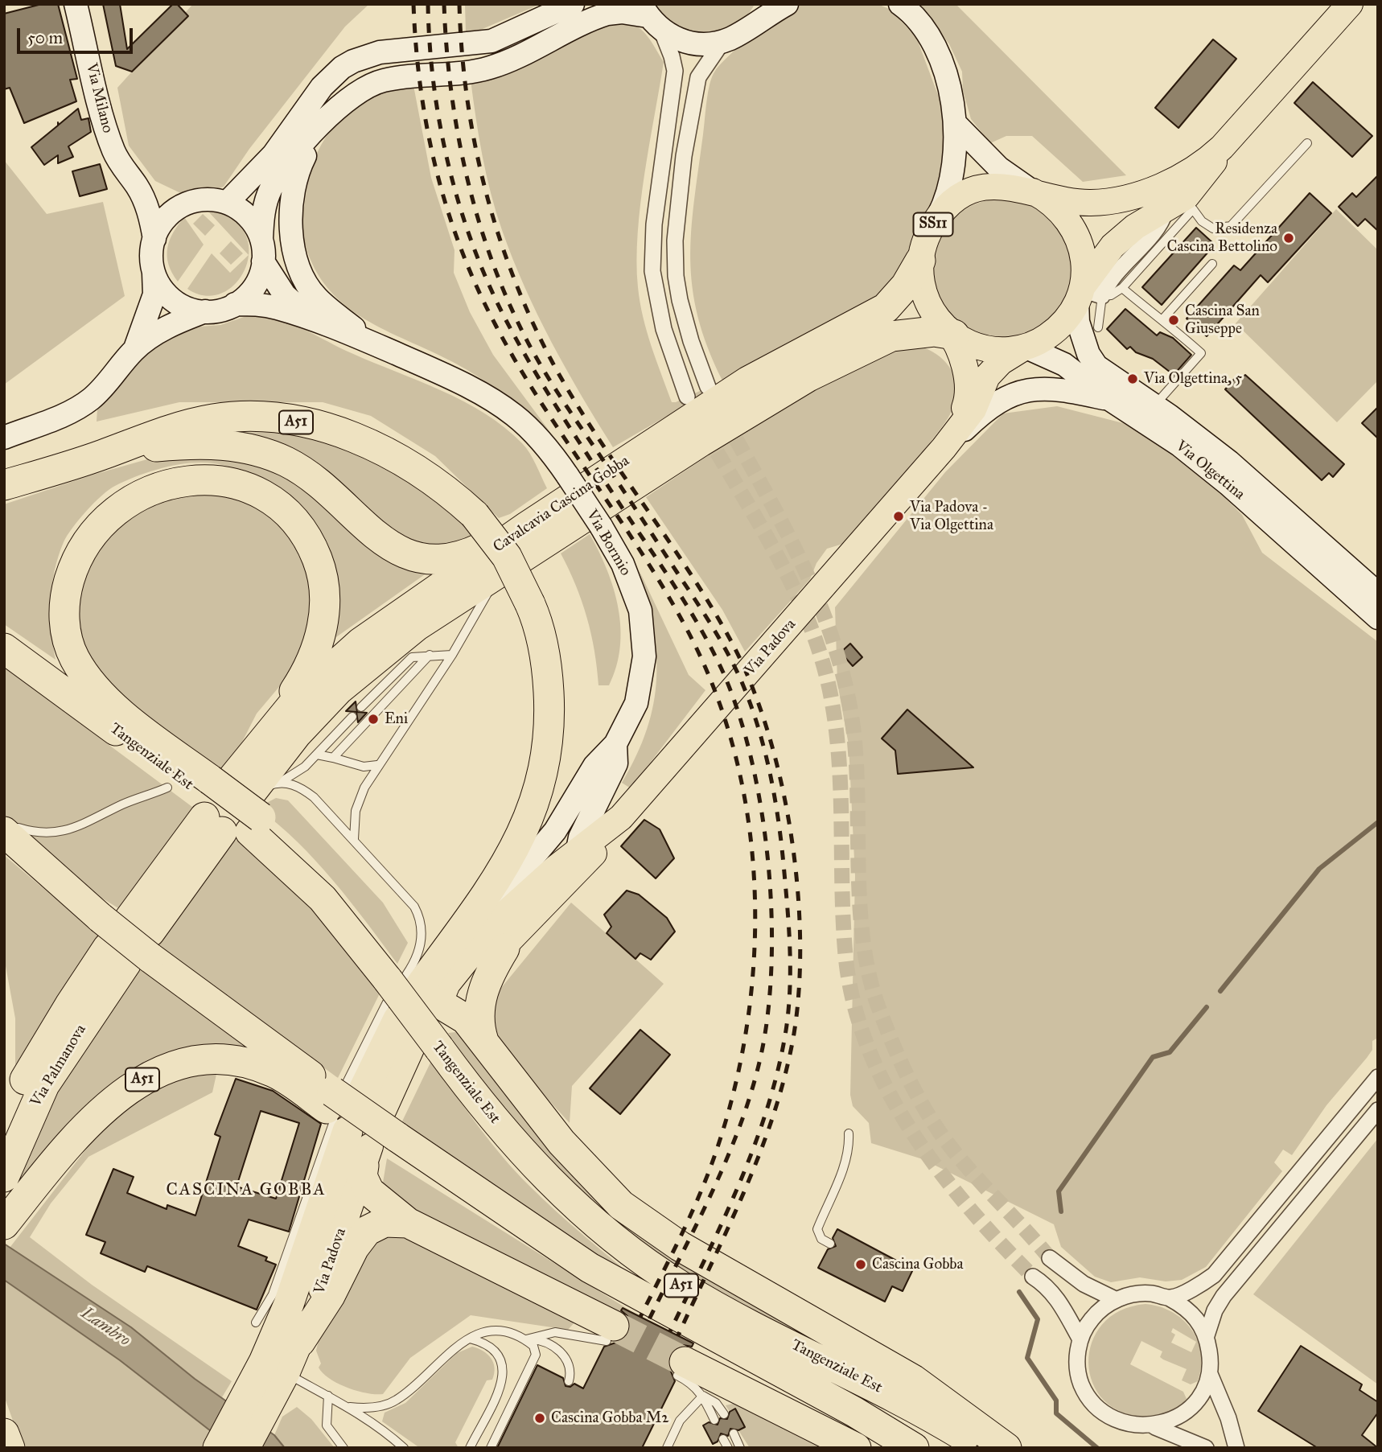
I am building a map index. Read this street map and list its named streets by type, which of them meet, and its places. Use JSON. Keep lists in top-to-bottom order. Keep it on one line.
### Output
{"streets":{"highway":["A51","Cavalcavia Cascina Gobba","Tangenziale Est","Via Palmanova"],"main road":["Via Milano","SS11","Via Olgettina","Via Bormio","Via Padova"]},"crossings":[["Via Milano","Via Bormio"],["SS11","Via Olgettina"],["SS11","Cavalcavia Cascina Gobba"],["SS11","Via Padova"],["A51","Via Padova"],["A51","Tangenziale Est"],["Via Olgettina","Cavalcavia Cascina Gobba"],["Via Olgettina","Via Padova"],["Cavalcavia Cascina Gobba","Via Padova"],["Cavalcavia Cascina Gobba","Tangenziale Est"],["Cavalcavia Cascina Gobba","Via Palmanova"],["Via Bormio","Via Padova"],["Via Padova","Tangenziale Est"],["Tangenziale Est","Via Palmanova"]],"districts":["CASCINA GOBBA"],"water":["Lambro"],"places":["Residenza Cascina Bettolino","Cascina San Giuseppe","Via Olgettina, 5","Via Padova - Via Olgettina","Eni","Cascina Gobba","Cascina Gobba M2"],"scale_bar":"50 m"}
